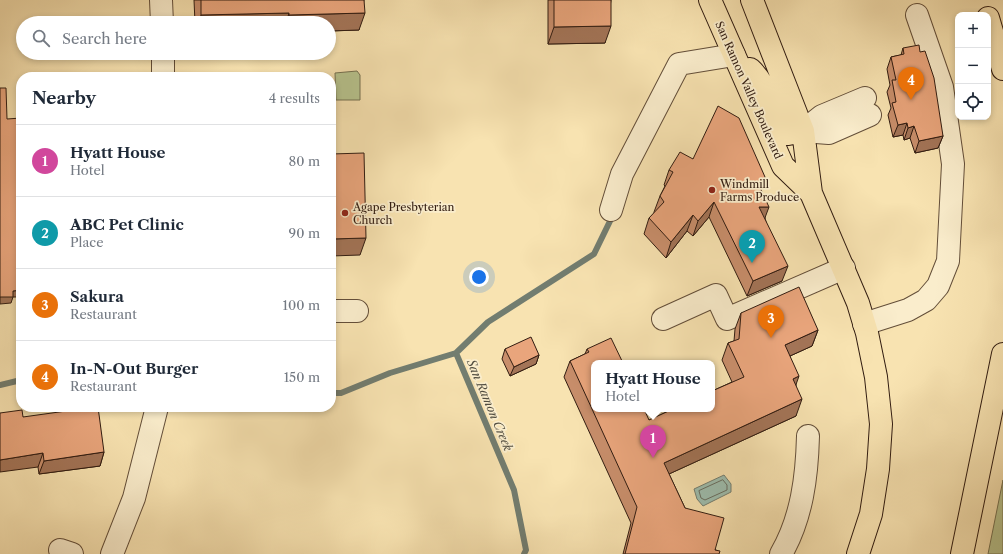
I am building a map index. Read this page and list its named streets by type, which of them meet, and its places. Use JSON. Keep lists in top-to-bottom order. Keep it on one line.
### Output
{"streets":{"main road":["San Ramon Valley Boulevard"]},"water":["San Ramon Creek"],"places":["Windmill Farms Produce","Agape Presbyterian Church"],"page":{"map_buttons":["+","−"],"search":"Search here","pins":["4","2","3","1"],"heading":["Nearby","4 results"],"list":[{"mark":"1","name":"Hyatt House","note":"Hotel","value":"80 m"},{"mark":"2","name":"ABC Pet Clinic","note":"Place","value":"90 m"},{"mark":"3","name":"Sakura","note":"Restaurant","value":"100 m"},{"mark":"4","name":"In-N-Out Burger","note":"Restaurant","value":"150 m"}],"popup":["Hyatt House","Hotel"]}}
